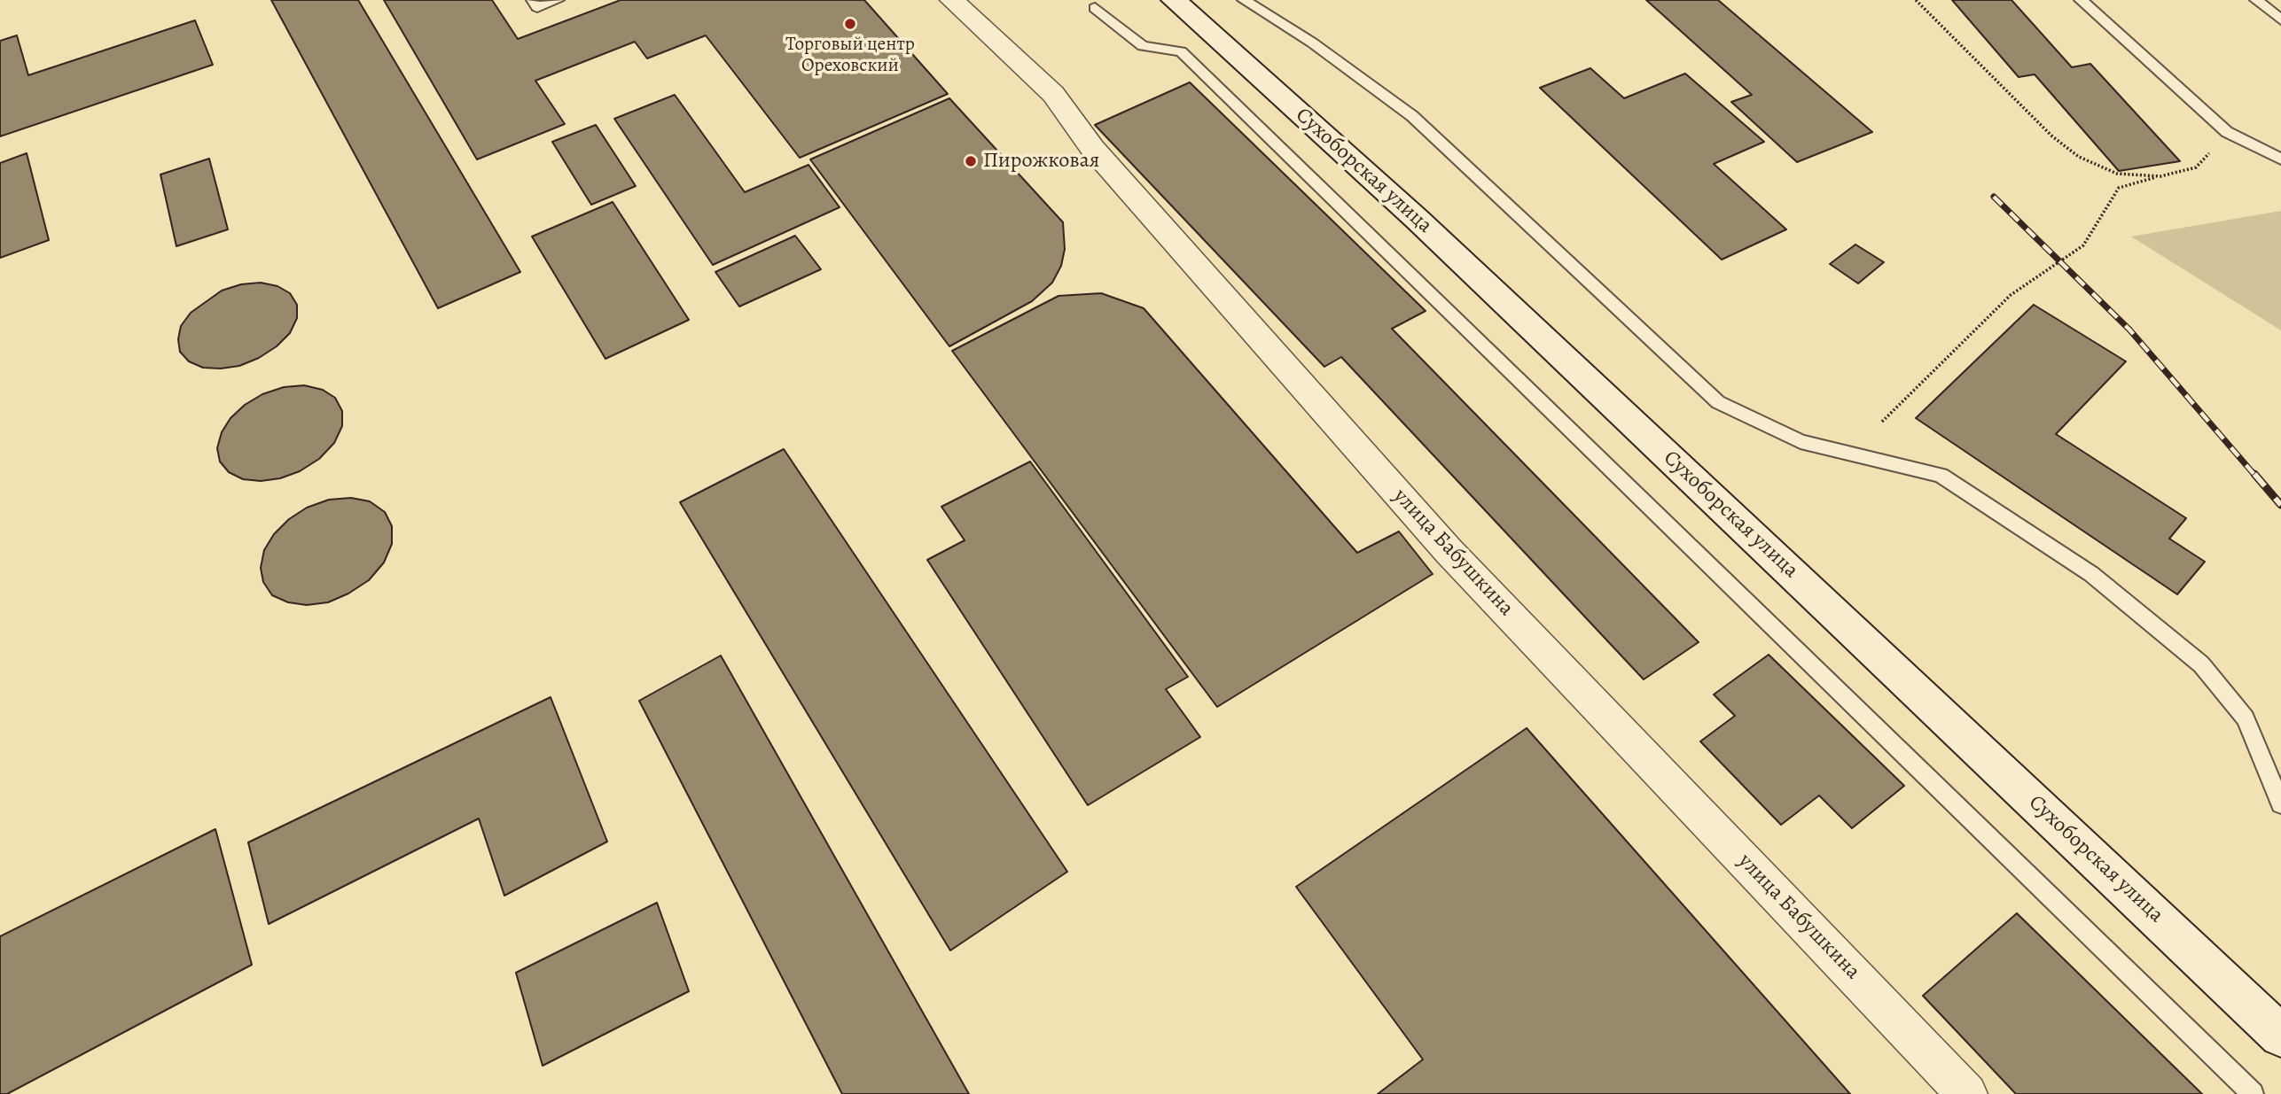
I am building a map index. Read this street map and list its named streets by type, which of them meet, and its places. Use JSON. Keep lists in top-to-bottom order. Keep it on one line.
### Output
{"streets":{"main road":["Сухоборская улица"],"street":["улица Бабушкина"]},"places":["Торговый центр Ореховский","Пирожковая"]}
